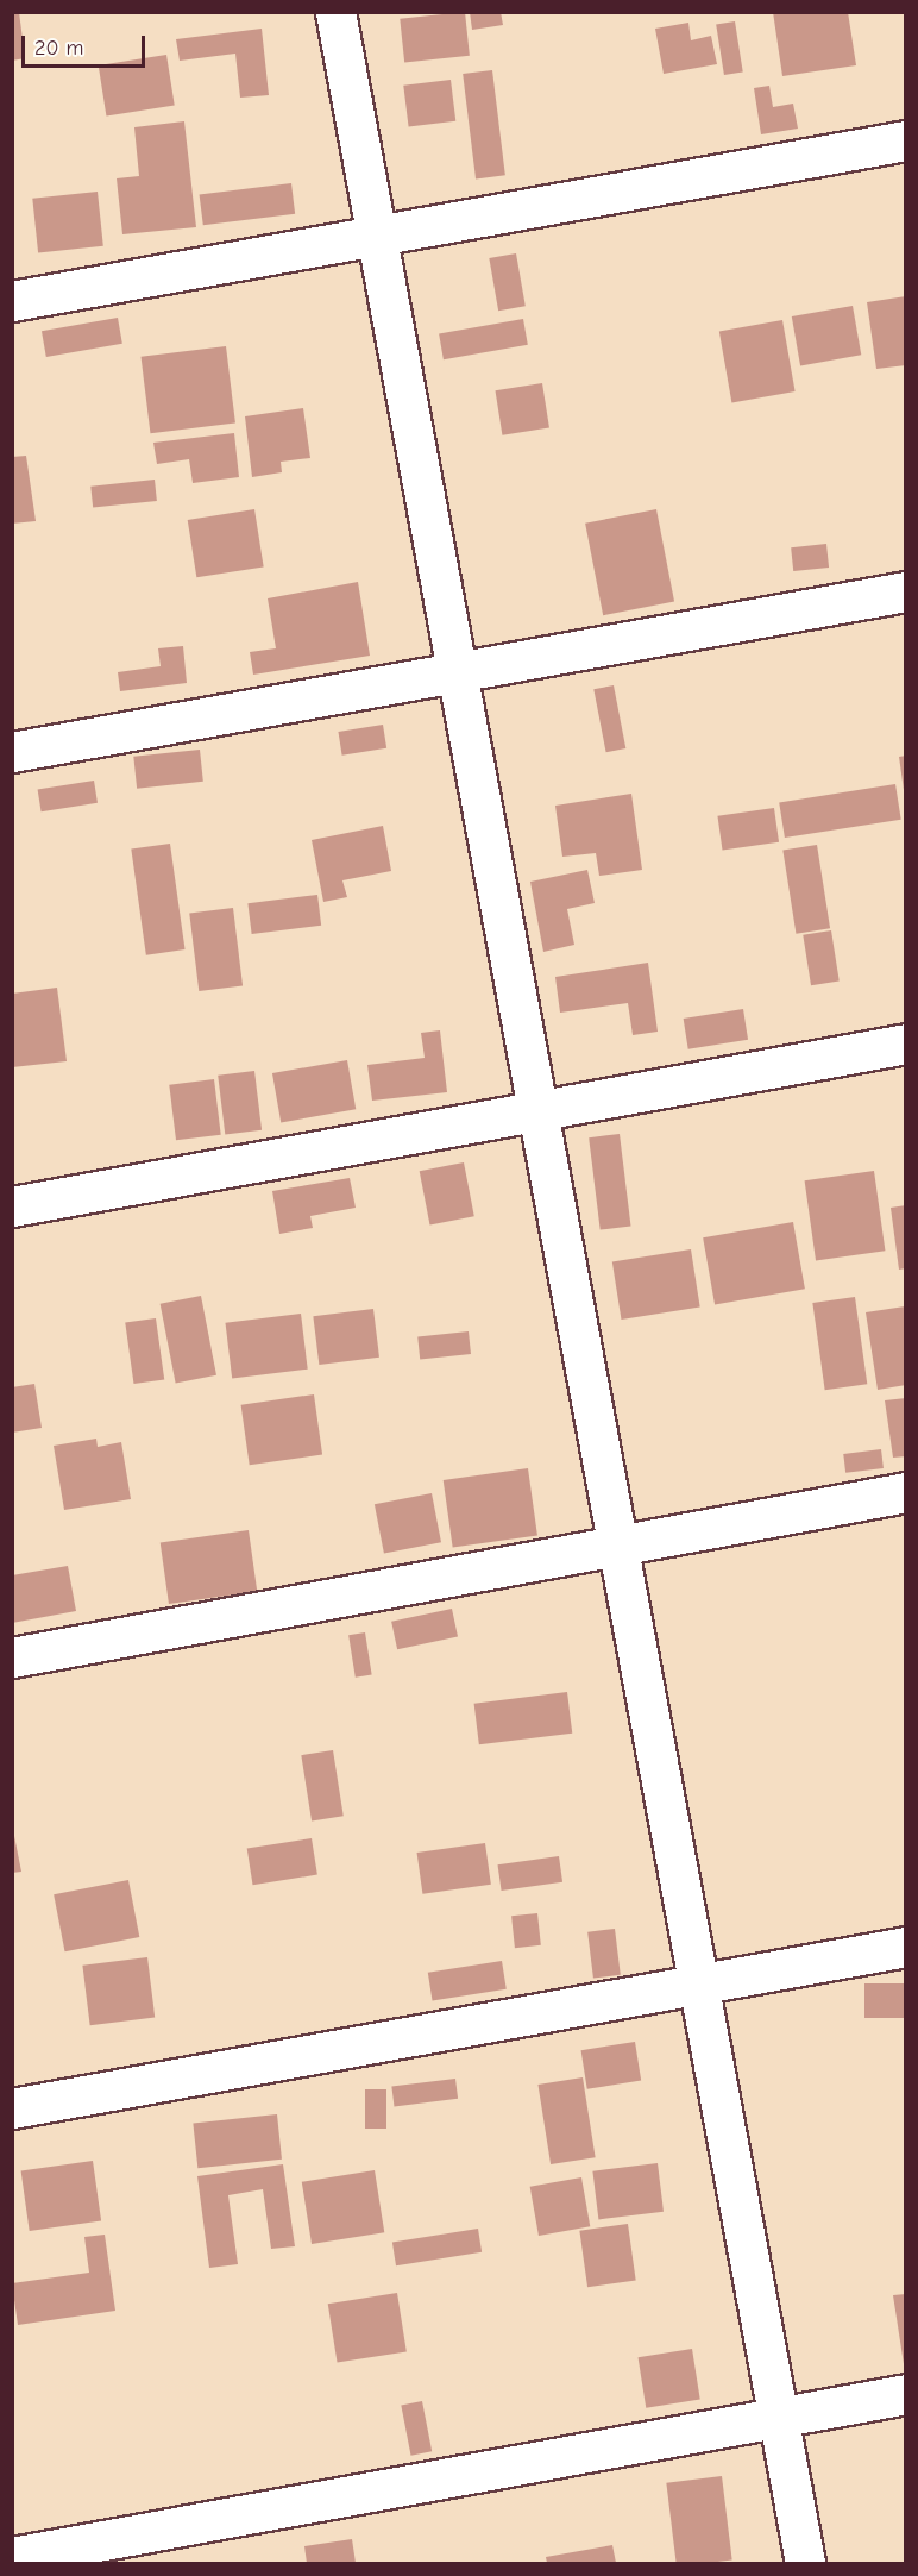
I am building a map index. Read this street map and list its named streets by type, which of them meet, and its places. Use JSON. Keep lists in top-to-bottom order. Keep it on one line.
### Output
{"scale_bar":"20 m"}
